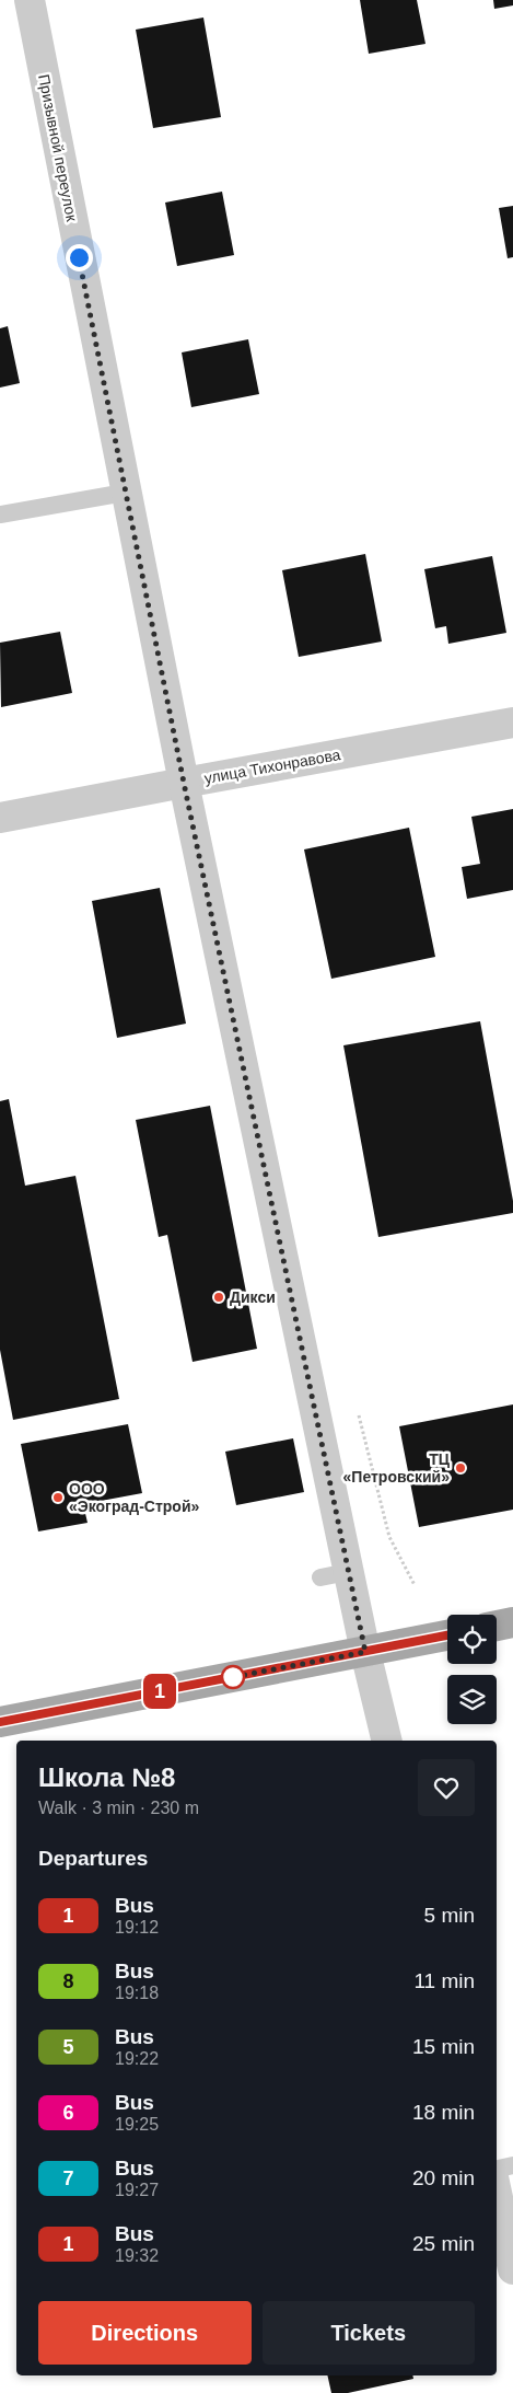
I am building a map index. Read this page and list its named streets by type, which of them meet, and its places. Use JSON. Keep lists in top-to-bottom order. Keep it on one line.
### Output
{"streets":{"street":["Призывной переулок","улица Тихонравова"]},"crossings":[["Призывной переулок","улица Тихонравова"]],"places":["Дикси","ТЦ «Петровский»","ООО «Экоград-Строй»"],"lines":["bus line 1"],"page":{"on_map":"1","heading":[["Школа №8","Walk · 3 min · 230 m"],"Departures"],"list":[{"mark":"1","name":"Bus","note":"19:12","value":"5 min"},{"mark":"8","name":"Bus","note":"19:18","value":"11 min"},{"mark":"5","name":"Bus","note":"19:22","value":"15 min"},{"mark":"6","name":"Bus","note":"19:25","value":"18 min"},{"mark":"7","name":"Bus","note":"19:27","value":"20 min"},{"mark":"1","name":"Bus","note":"19:32","value":"25 min"}],"buttons":["Directions","Tickets"]}}
